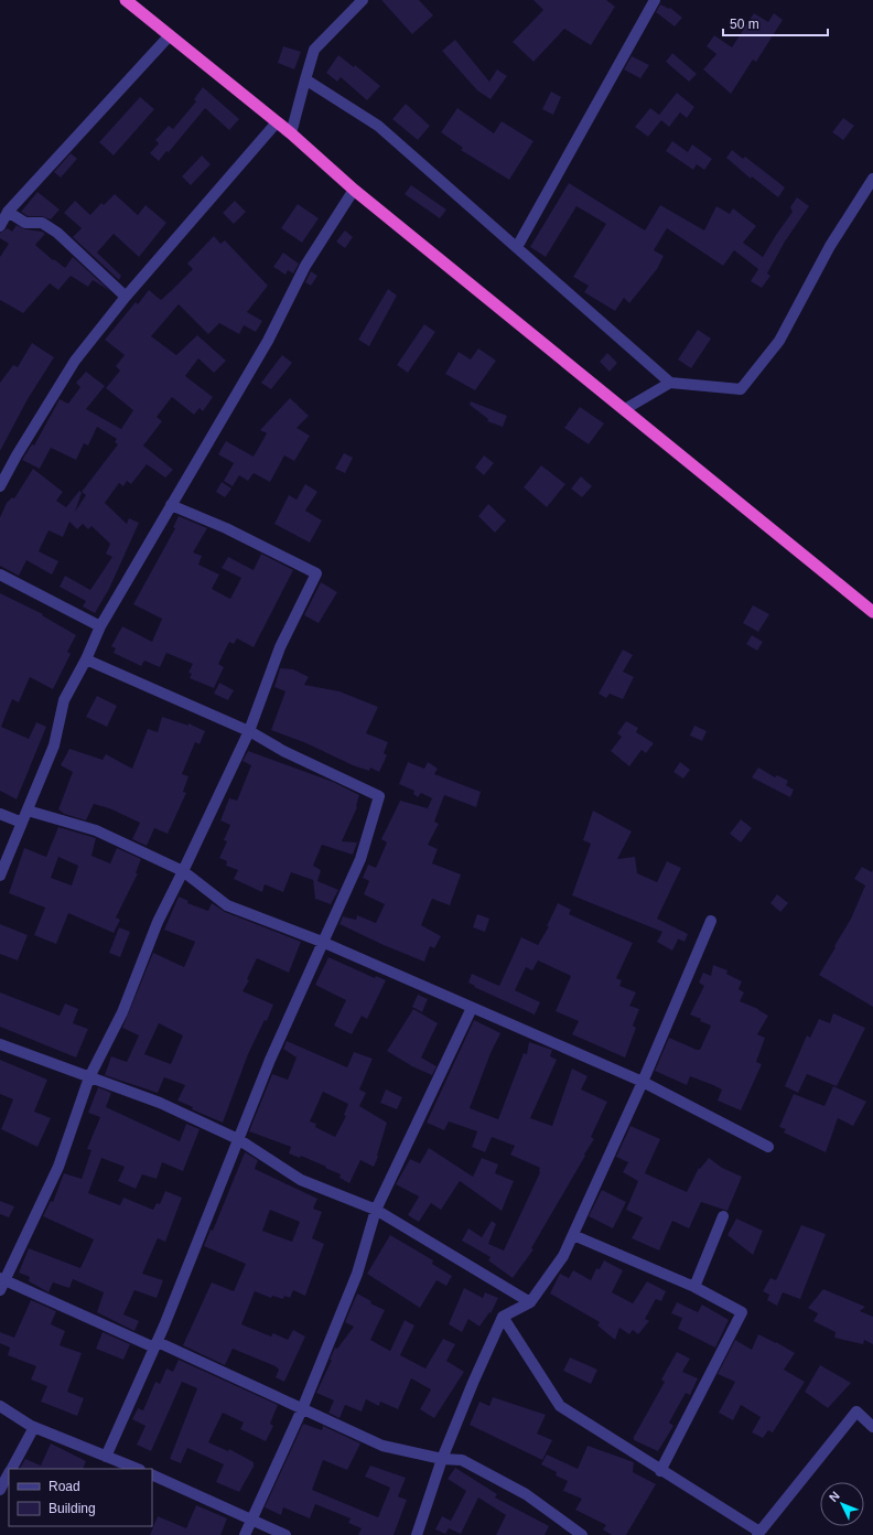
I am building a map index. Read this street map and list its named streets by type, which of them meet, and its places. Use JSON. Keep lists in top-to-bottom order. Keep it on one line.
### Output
{"legend":["Road","Building"],"scale_bar":"50 m","north":"top left"}
